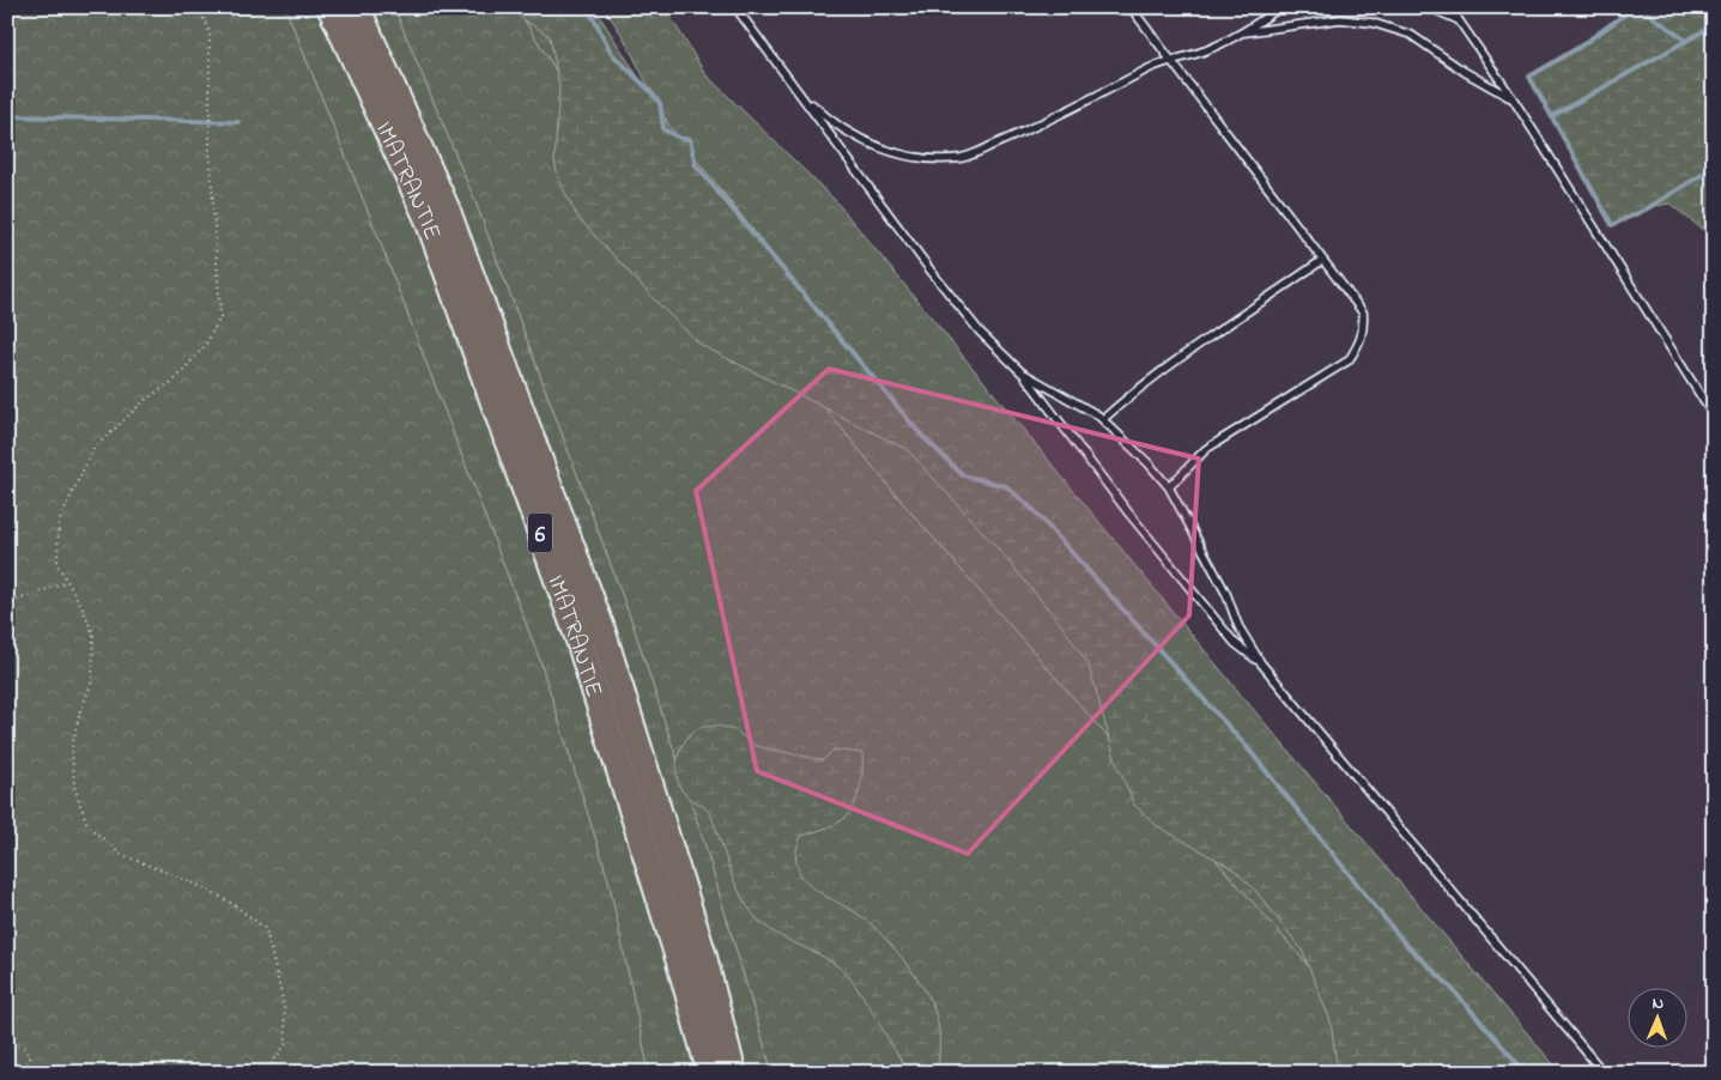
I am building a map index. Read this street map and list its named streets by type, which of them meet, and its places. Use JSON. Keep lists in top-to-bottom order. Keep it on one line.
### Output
{"streets":{"highway":["IMATRANTIE","6"]},"north":"top"}
